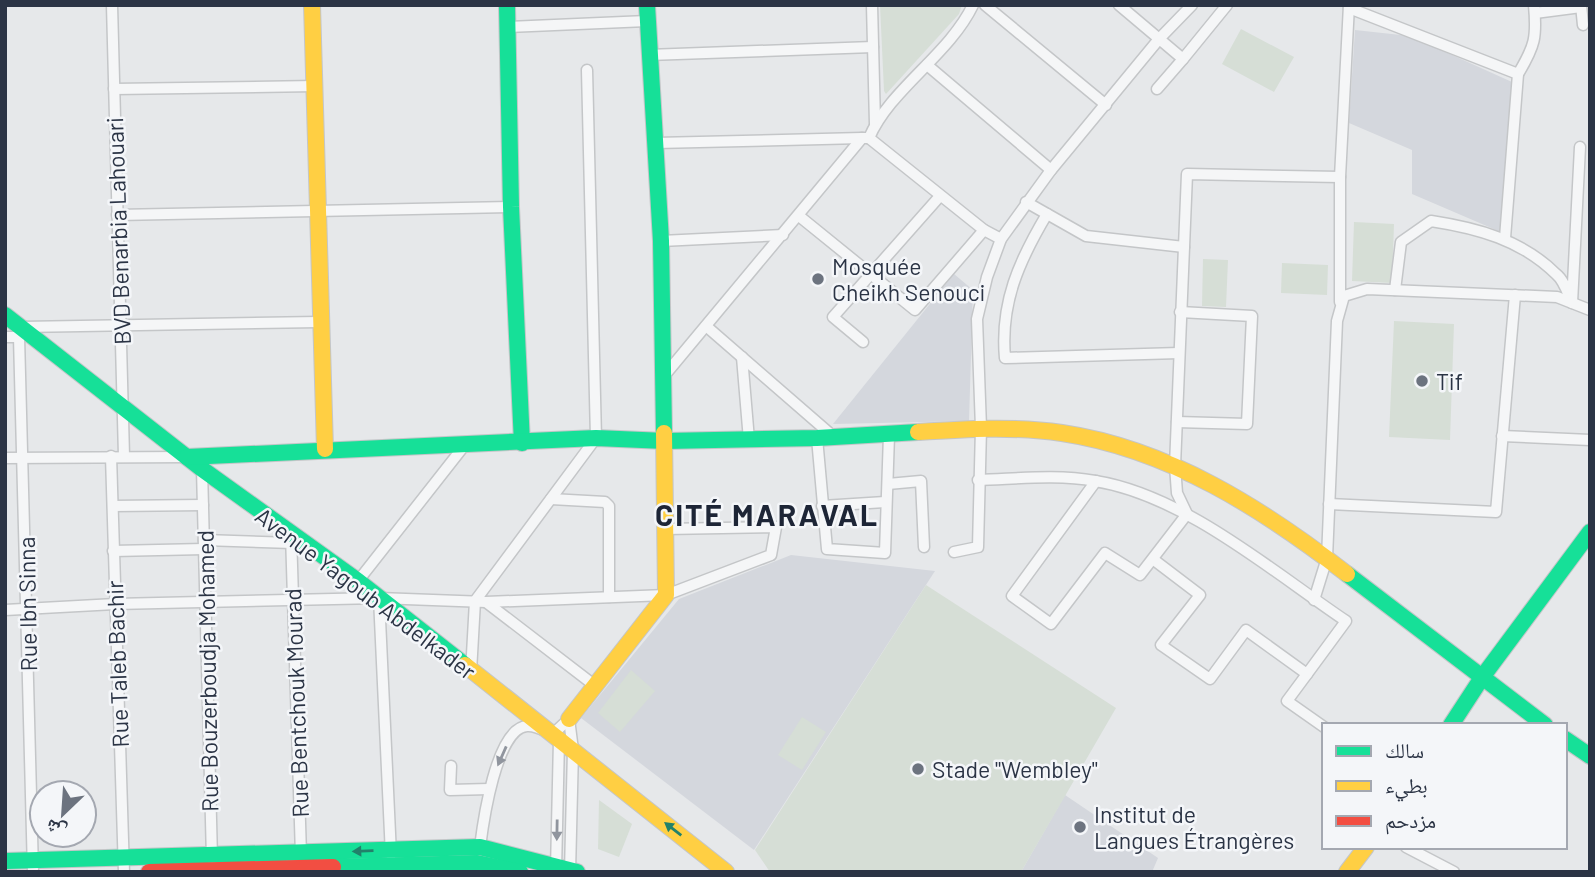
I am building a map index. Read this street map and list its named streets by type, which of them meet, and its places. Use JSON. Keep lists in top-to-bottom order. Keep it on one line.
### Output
{"streets":{"street":["BVD Benarbia Lahouari","Avenue Yagoub Abdelkader","Rue Ibn Sinna","Rue Taleb Bachir","Rue Bouzerboudja Mohamed","Rue Bentchouk Mourad"]},"crossings":[["BVD Benarbia Lahouari","Avenue Yagoub Abdelkader"],["Avenue Yagoub Abdelkader","Rue Ibn Sinna"],["Avenue Yagoub Abdelkader","Rue Bouzerboudja Mohamed"],["Avenue Yagoub Abdelkader","Rue Bentchouk Mourad"]],"districts":["CITÉ MARAVAL"],"places":["Mosquée Cheikh Senouci","Tif","Stade \"Wembley\"","Institut de Langues Étrangères"],"legend":["سالك","بطيء","مزدحم"],"north":"bottom left"}
